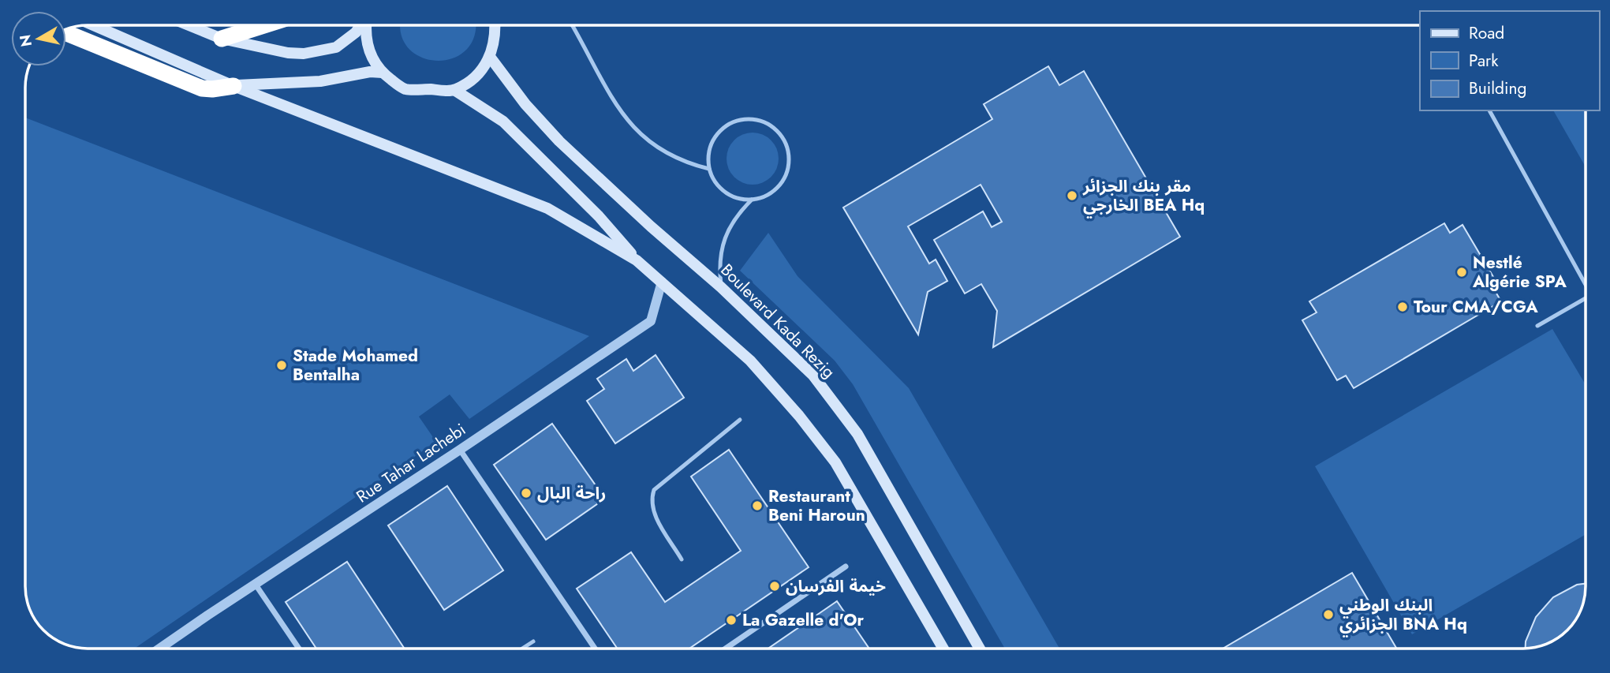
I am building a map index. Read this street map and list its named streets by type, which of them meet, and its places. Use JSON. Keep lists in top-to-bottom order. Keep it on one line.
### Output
{"streets":{"main road":["Boulevard Kada Rezig"],"street":["Rue Tahar Lachebi"]},"places":["مقر بنك الجزائر الخارجي BEA Hq","Nestlé Algérie SPA","Tour CMA/CGA","Stade Mohamed Bentalha","راحة البال","Restaurant Beni Haroun","خيمة الفرسان","البنك الوطني الجزائري BNA Hq","La Gazelle d'Or"],"legend":["Road","Park","Building"],"north":"left"}
